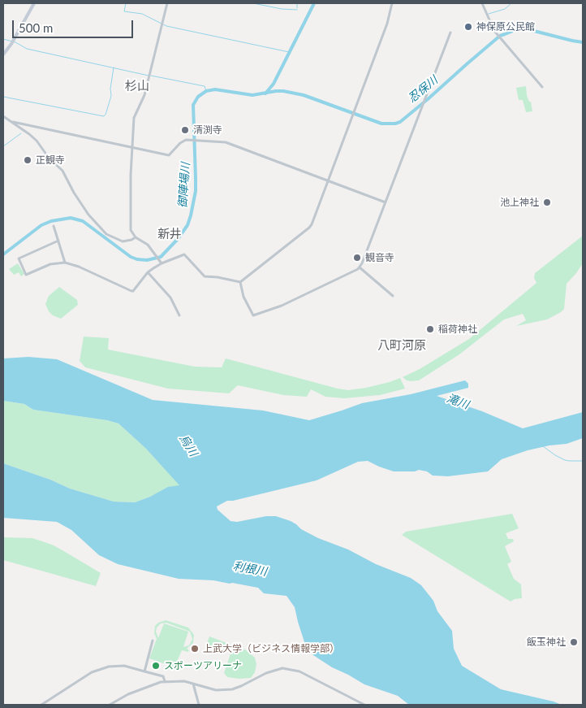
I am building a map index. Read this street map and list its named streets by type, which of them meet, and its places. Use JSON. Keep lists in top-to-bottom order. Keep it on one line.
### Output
{"districts":["杉山","新井","八町河原"],"water":["忍保川","御陣場川","滝川","烏川","利根川"],"places":["神保原公民館","清渕寺","正観寺","池上神社","観音寺","稲荷神社","飯玉神社","上武大学（ビジネス情報学部）","スポーツアリーナ"],"scale_bar":"500 m"}
